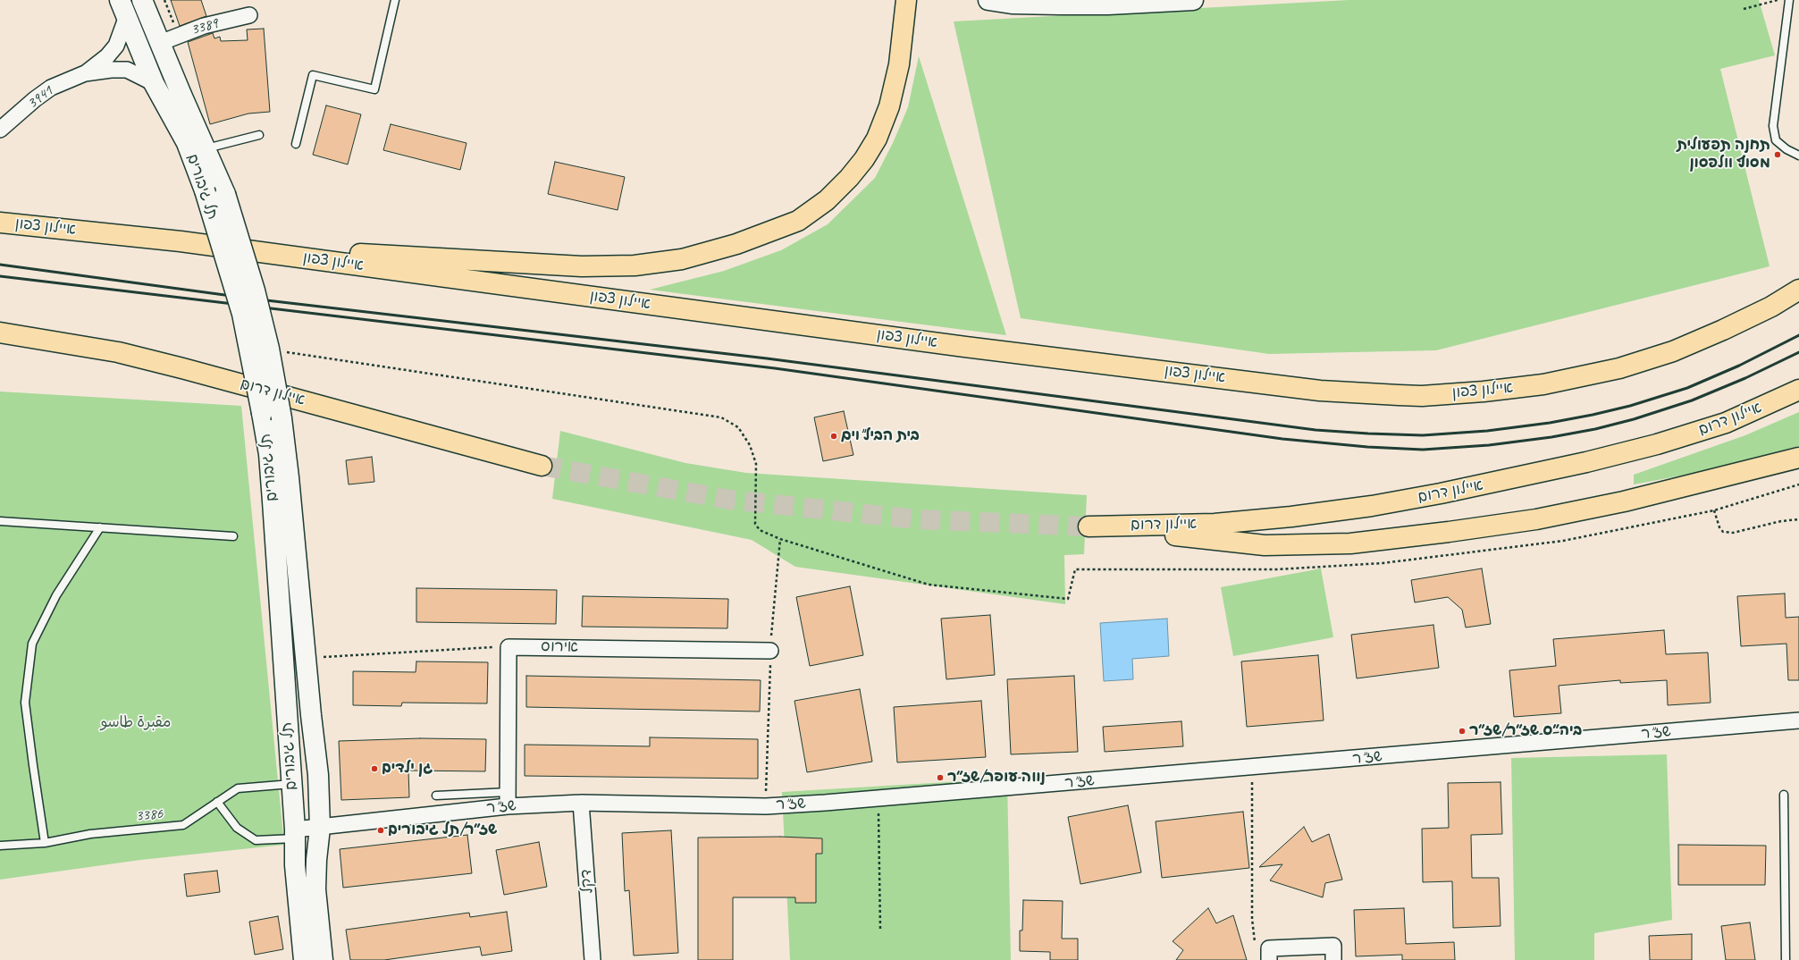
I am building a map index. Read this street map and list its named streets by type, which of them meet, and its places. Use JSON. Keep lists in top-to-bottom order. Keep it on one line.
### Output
{"streets":{"highway":["איילון צפון","איילון דרום"],"street":["3389","3941","תל גיבורים","אירוס","שז\"ר","דקל"],"lane":["3386"]},"crossings":[["3389","תל גיבורים"],["3941","תל גיבורים"],["תל גיבורים","שז\"ר"],["תל גיבורים","3386"],["שז\"ר","דקל"]],"parks":["مقبرة طاسو"],"places":["תחנה תפעולית מסוף וולפסון","בית הביל\"וים","ביה״ס שז״ר/שז״ר","גן ילדים","נווה עופר/שז״ר","שז״ר/תל גיבורים"]}
